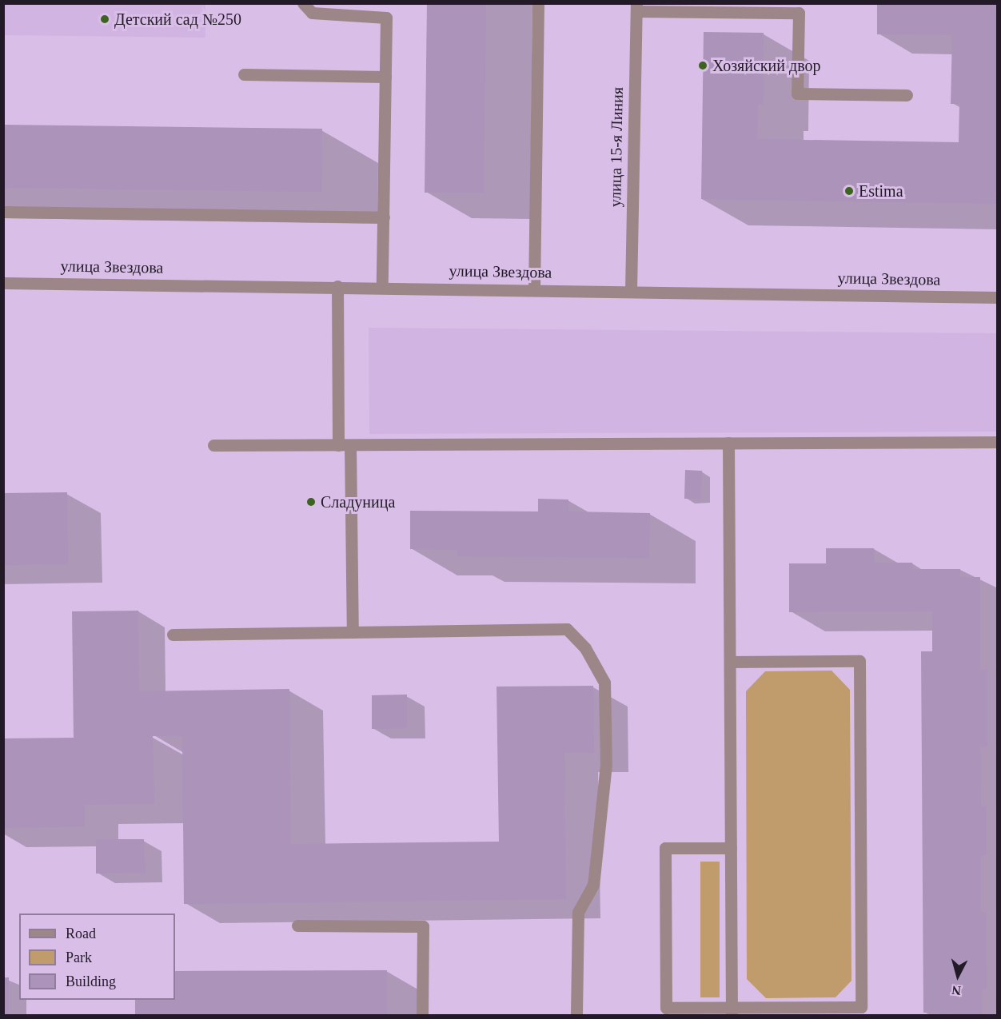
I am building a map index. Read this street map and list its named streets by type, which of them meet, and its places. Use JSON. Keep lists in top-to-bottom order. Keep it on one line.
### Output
{"streets":{"street":["улица 15-я Линия","улица Звездова"]},"crossings":[["улица 15-я Линия","улица Звездова"]],"places":["Детский сад №250","Хозяйский двор","Estima","Сладуница"],"legend":["Road","Park","Building"],"north":"bottom"}
